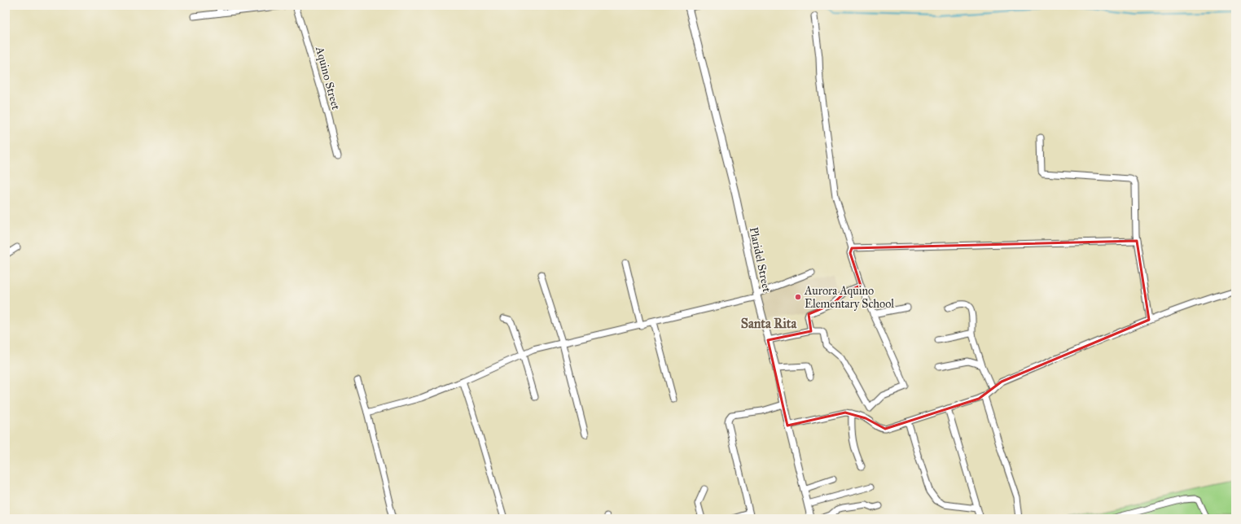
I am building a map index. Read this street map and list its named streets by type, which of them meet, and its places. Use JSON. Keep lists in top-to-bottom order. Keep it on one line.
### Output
{"streets":{"street":["Aquino Street","Plaridel Street"]},"districts":["Santa Rita"],"places":["Aurora Aquino Elementary School"]}
